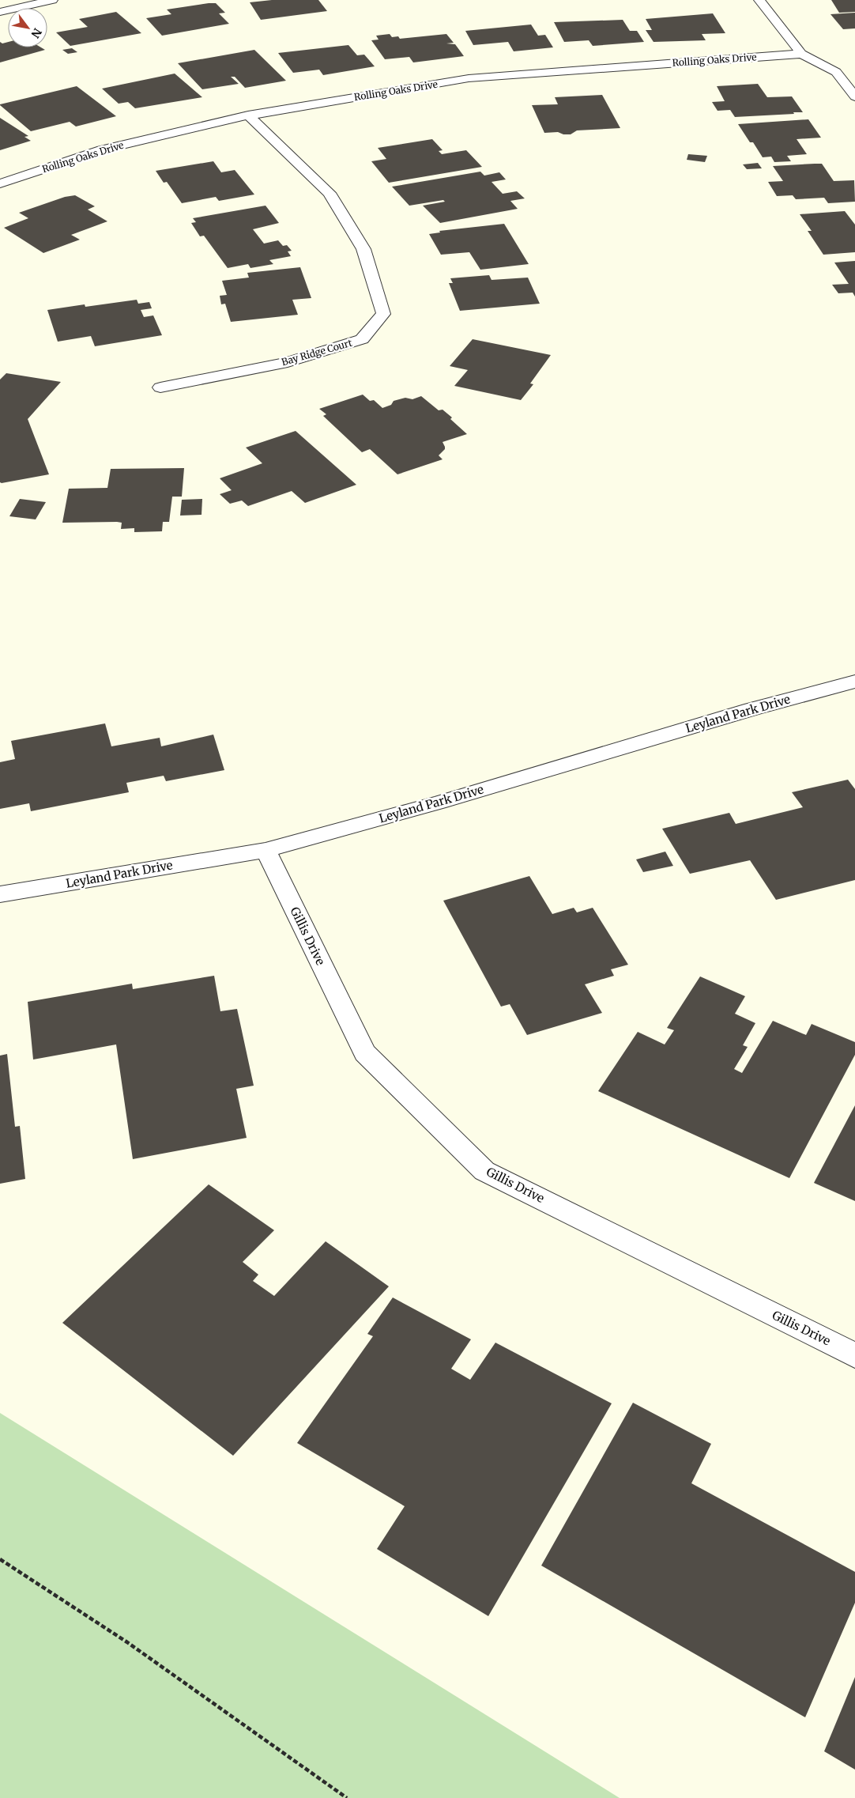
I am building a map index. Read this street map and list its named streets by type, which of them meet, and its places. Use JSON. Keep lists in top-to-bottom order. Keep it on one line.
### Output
{"streets":{"street":["Rolling Oaks Drive","Bay Ridge Court","Leyland Park Drive","Gillis Drive"]},"crossings":[["Rolling Oaks Drive","Bay Ridge Court"],["Leyland Park Drive","Gillis Drive"]],"north":"bottom right"}
